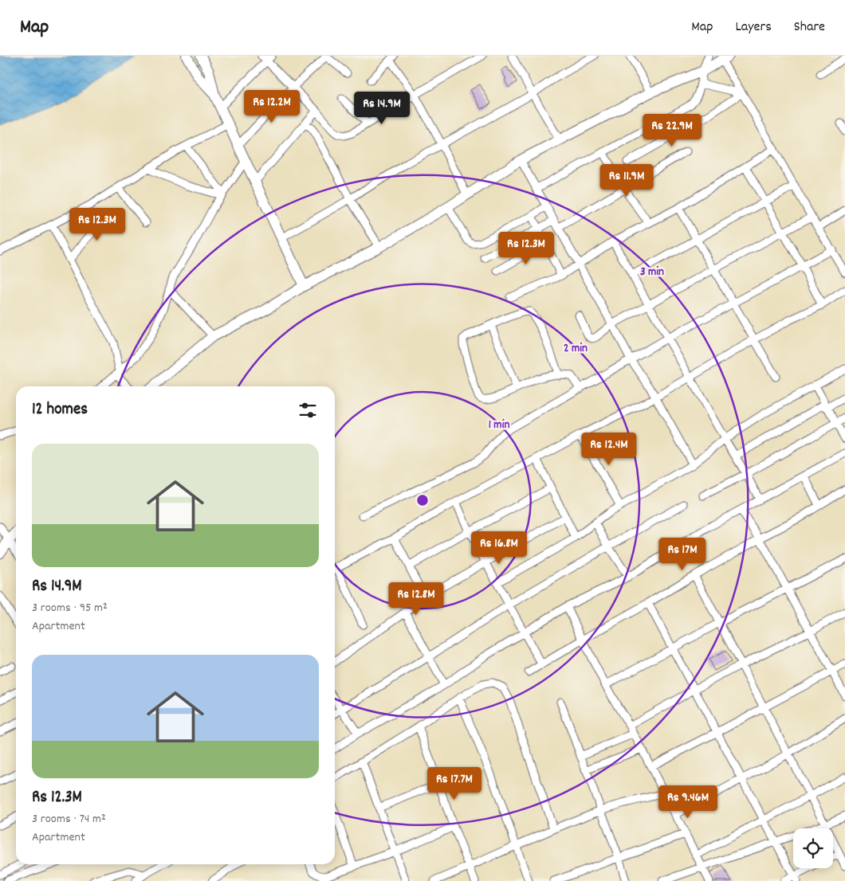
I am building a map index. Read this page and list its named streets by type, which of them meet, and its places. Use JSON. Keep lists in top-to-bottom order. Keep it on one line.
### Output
{"page":{"header":"Map","nav":["Map","Layers","Share"],"price":["Rs 12.2M","Rs 14.9M","Rs 22.9M","Rs 11.9M","Rs 12.3M","Rs 12.3M","Rs 12.4M","Rs 16.8M","Rs 17M","Rs 12.8M","Rs 17.7M","Rs 9.46M"],"heading":"12 homes","list":[{"name":"Rs 14.9M","note":"3 rooms · 95 m² · Apartment"},{"name":"Rs 12.3M","note":"3 rooms · 74 m² · Apartment"}]},"rings":["3 min","2 min","1 min"]}
